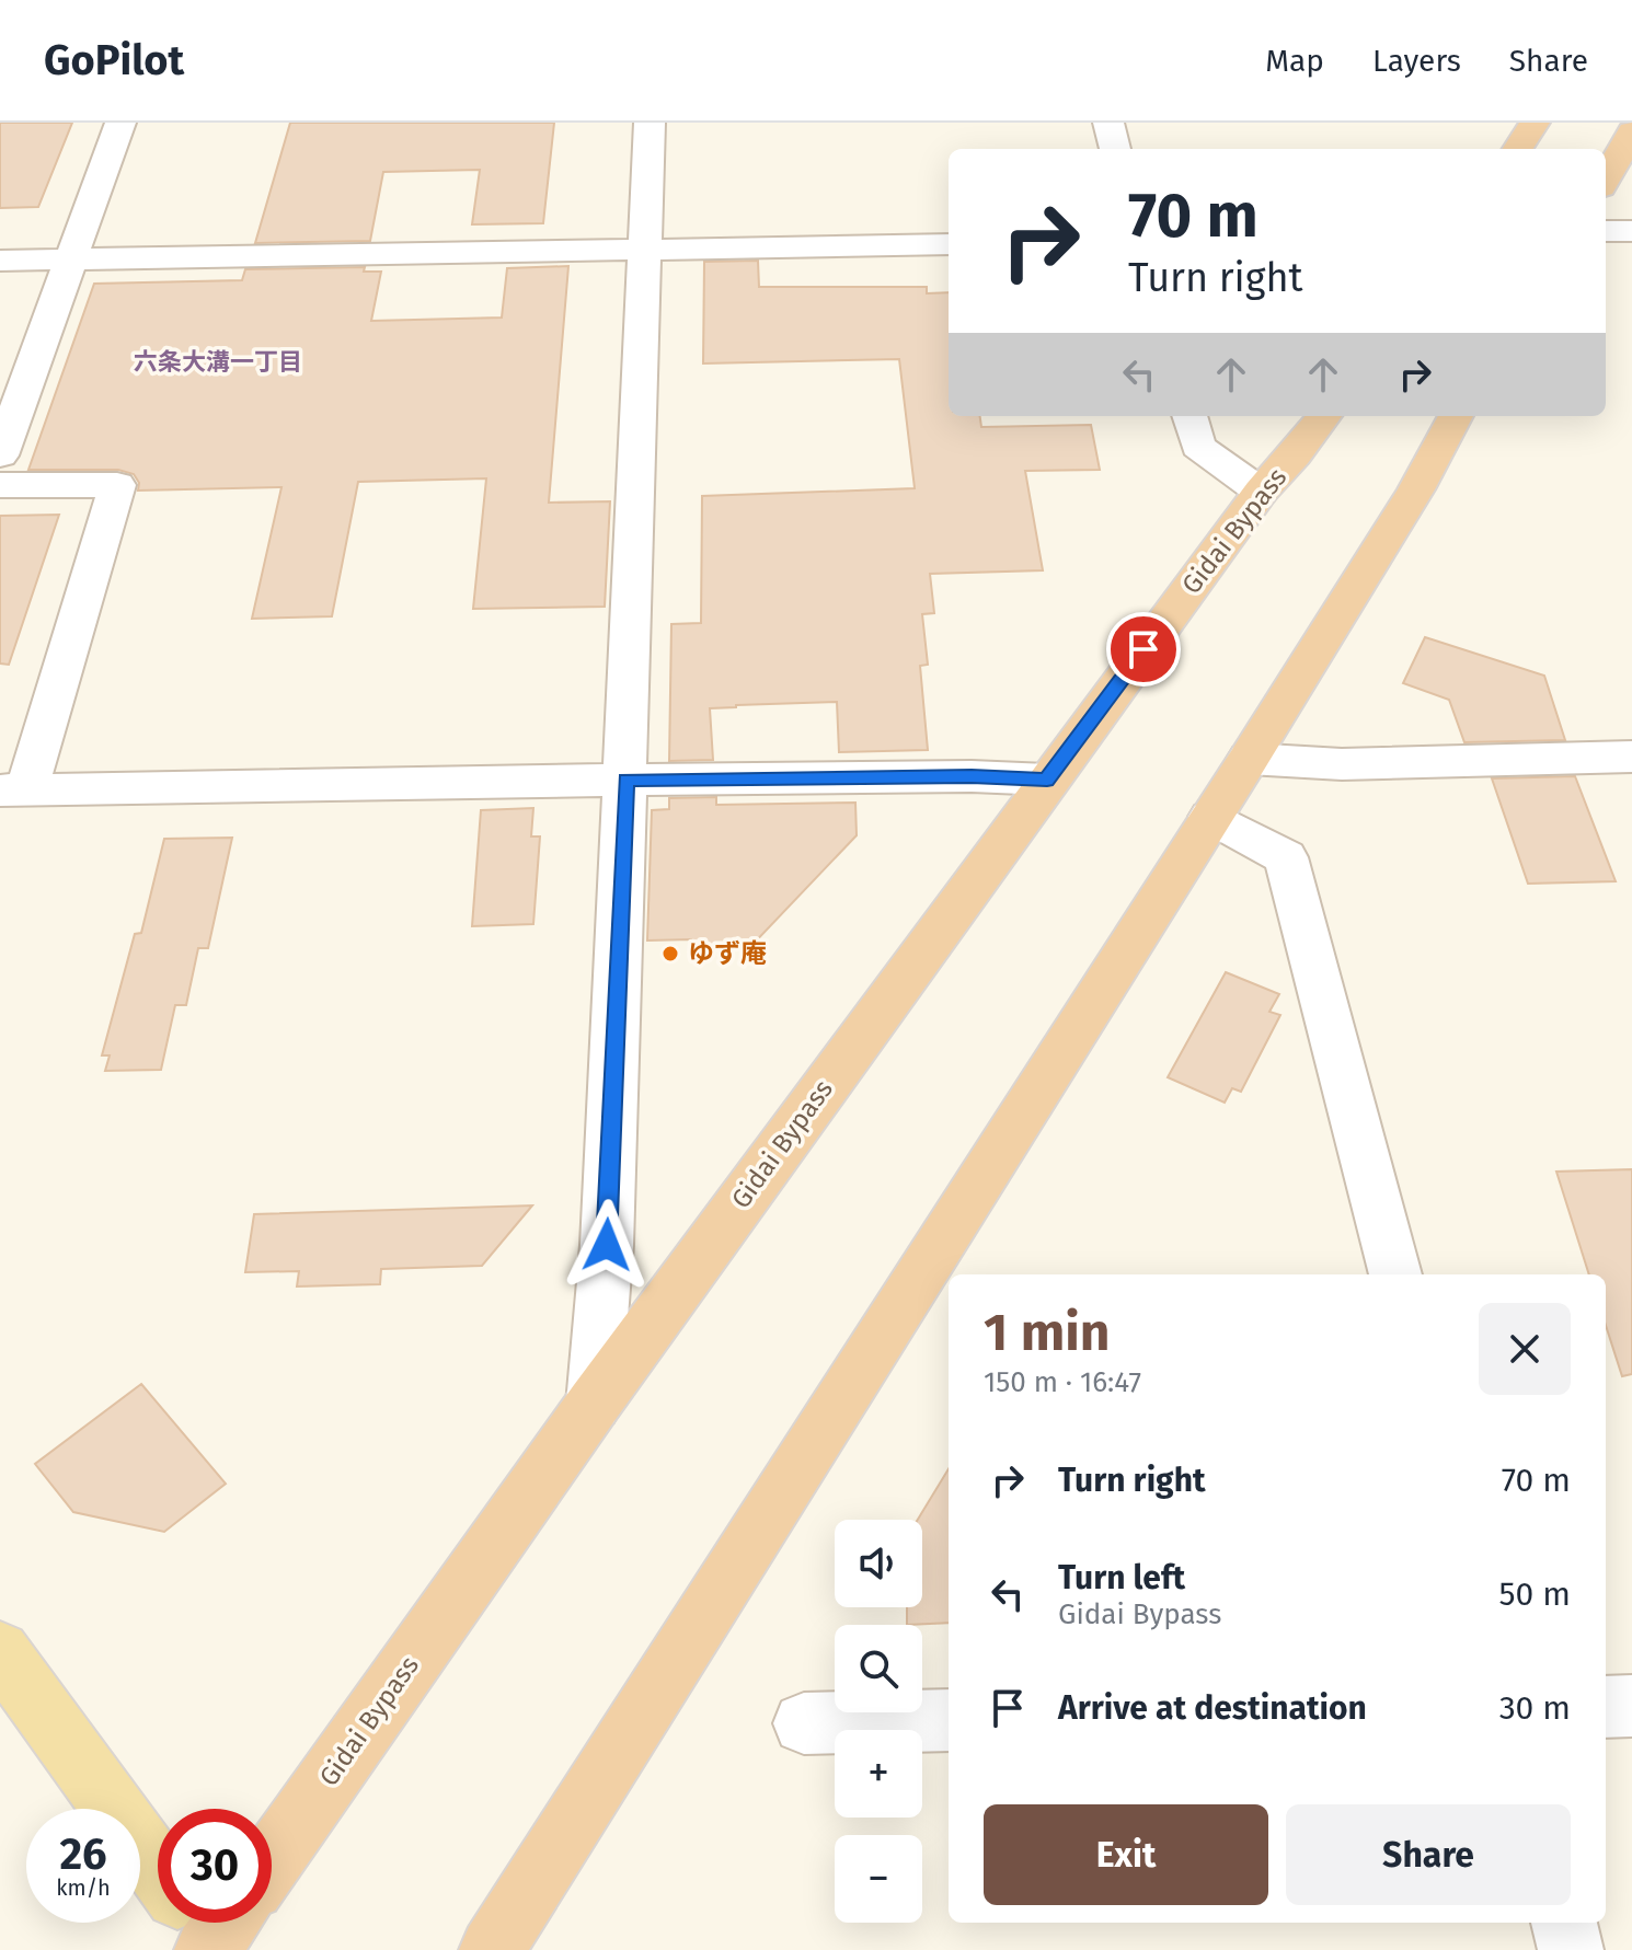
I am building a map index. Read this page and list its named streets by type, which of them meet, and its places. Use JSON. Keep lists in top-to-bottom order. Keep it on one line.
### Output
{"streets":{"highway":["Gidai Bypass"]},"districts":["六条大溝一丁目"],"places":["ゆず庵"],"page":{"header":"GoPilot","nav":["Map","Layers","Share"],"turn":["70 m","Turn right"],"heading":["1 min","150 m · 16:47"],"list":[{"name":"Turn right","value":"70 m"},{"name":"Turn left","note":"Gidai Bypass","value":"50 m"},{"name":"Arrive at destination","value":"30 m"}],"map_buttons":["+","−"],"buttons":["Exit","Share"],"speed":"26 km/h","limit":"30"}}
